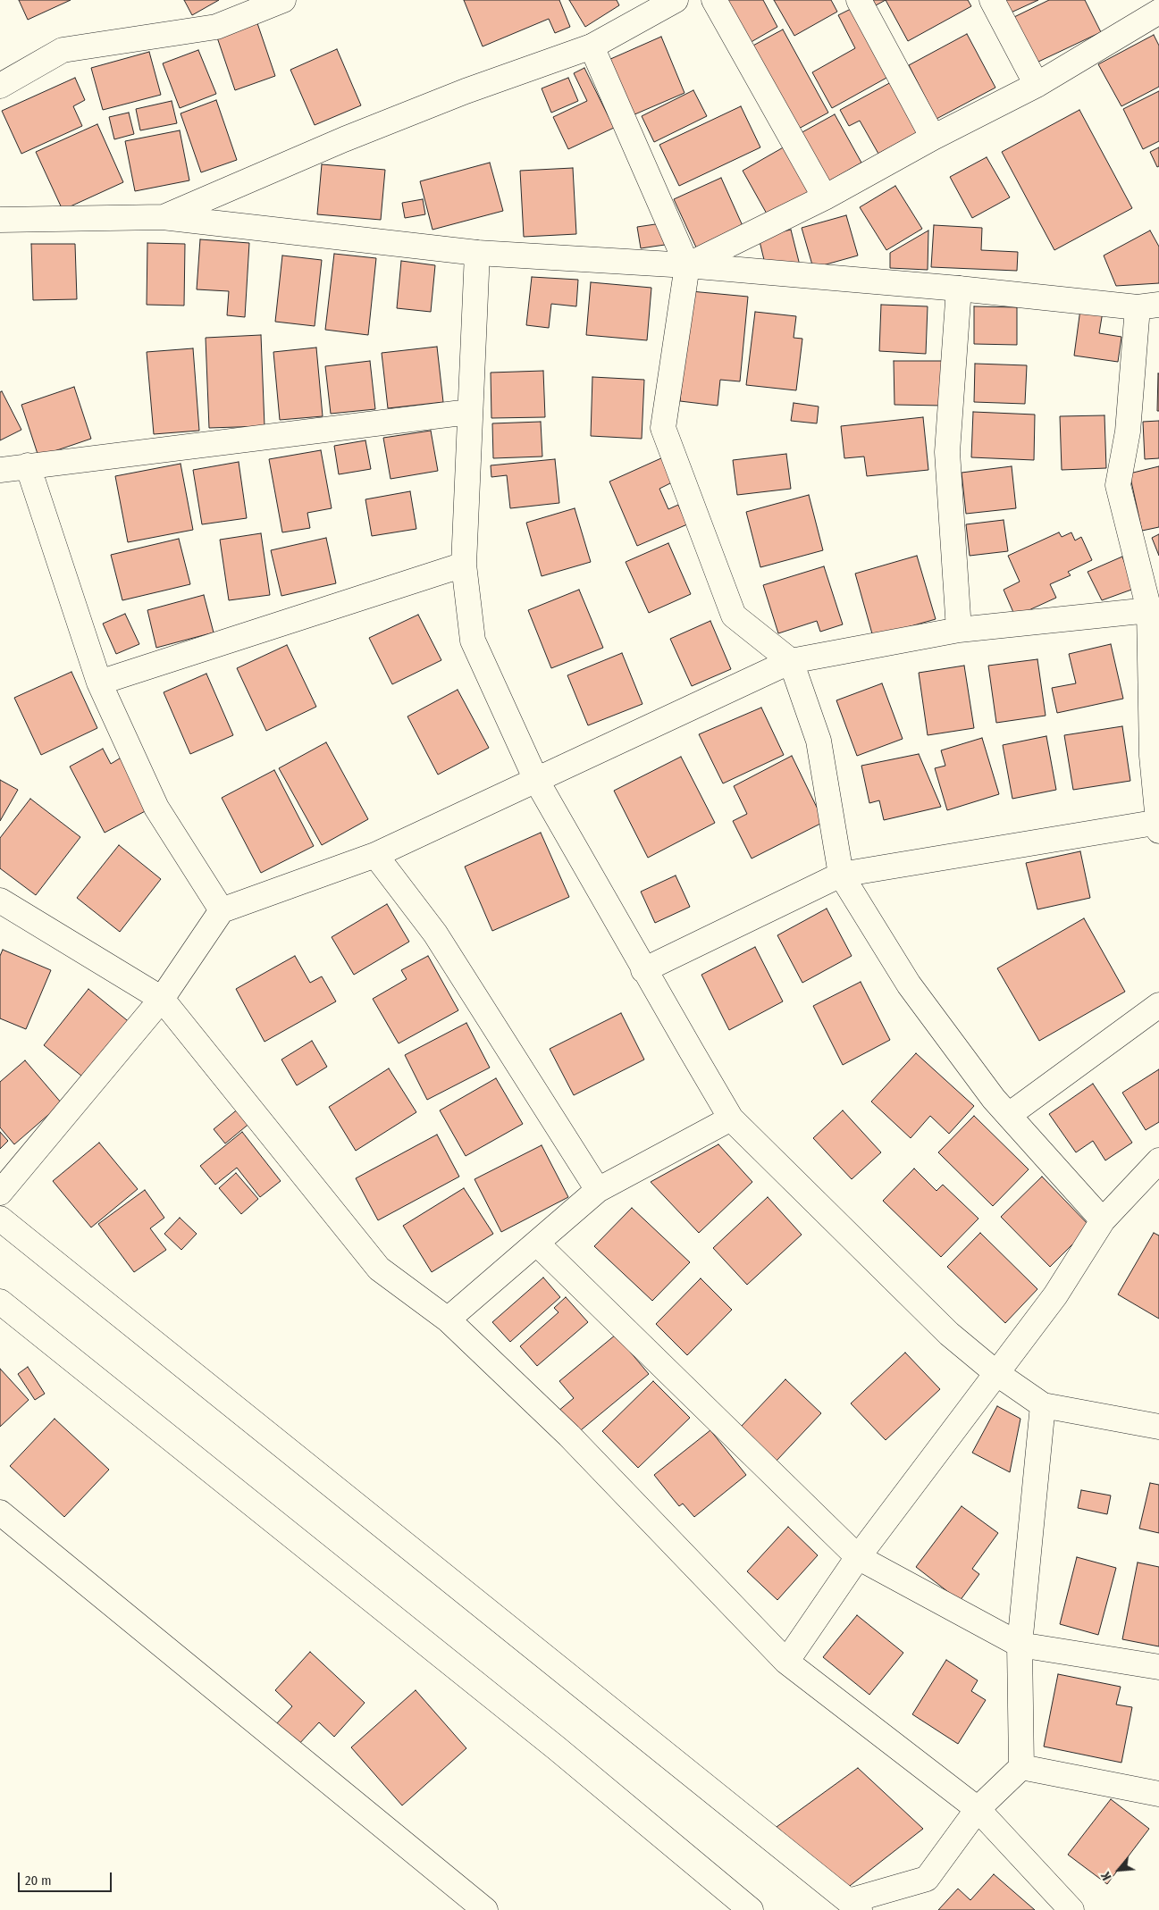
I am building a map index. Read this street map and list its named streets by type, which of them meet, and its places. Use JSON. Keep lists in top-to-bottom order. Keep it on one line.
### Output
{"scale_bar":"20 m","north":"bottom left"}
